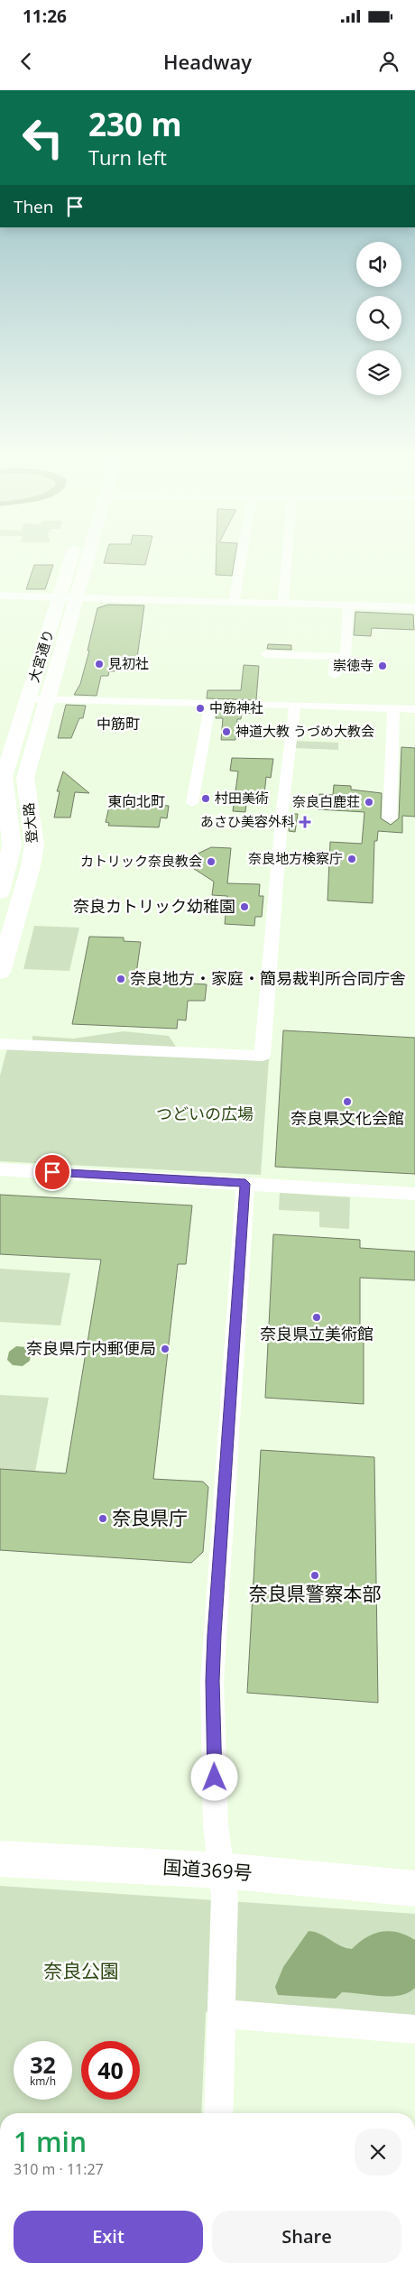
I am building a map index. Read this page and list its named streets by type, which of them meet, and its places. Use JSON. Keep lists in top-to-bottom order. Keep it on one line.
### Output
{"streets":{"highway":["大宮通り","登大路","国道369号"]},"crossings":[["大宮通り","登大路"]],"districts":["中筋町","東向北町"],"parks":["つどいの広場","奈良公園"],"places":{"other":["見初社","崇徳寺","中筋神社","神道大教 うづめ大教会","村田美術","奈良白鹿荘","奈良地方検察庁","カトリック奈良教会","奈良カトリック幼稚園","奈良地方・家庭・簡易裁判所合同庁舎","奈良県文化会館","奈良県立美術館","奈良県庁内郵便局","奈良県庁","奈良県警察本部"],"health":["あさひ美容外科"]},"page":{"status":"11:26","header":"Headway","turn":["230 m","Turn left"],"then":"Then","speed":"32 km/h","limit":"40","heading":["1 min","310 m · 11:27"],"buttons":["Exit","Share"]}}
